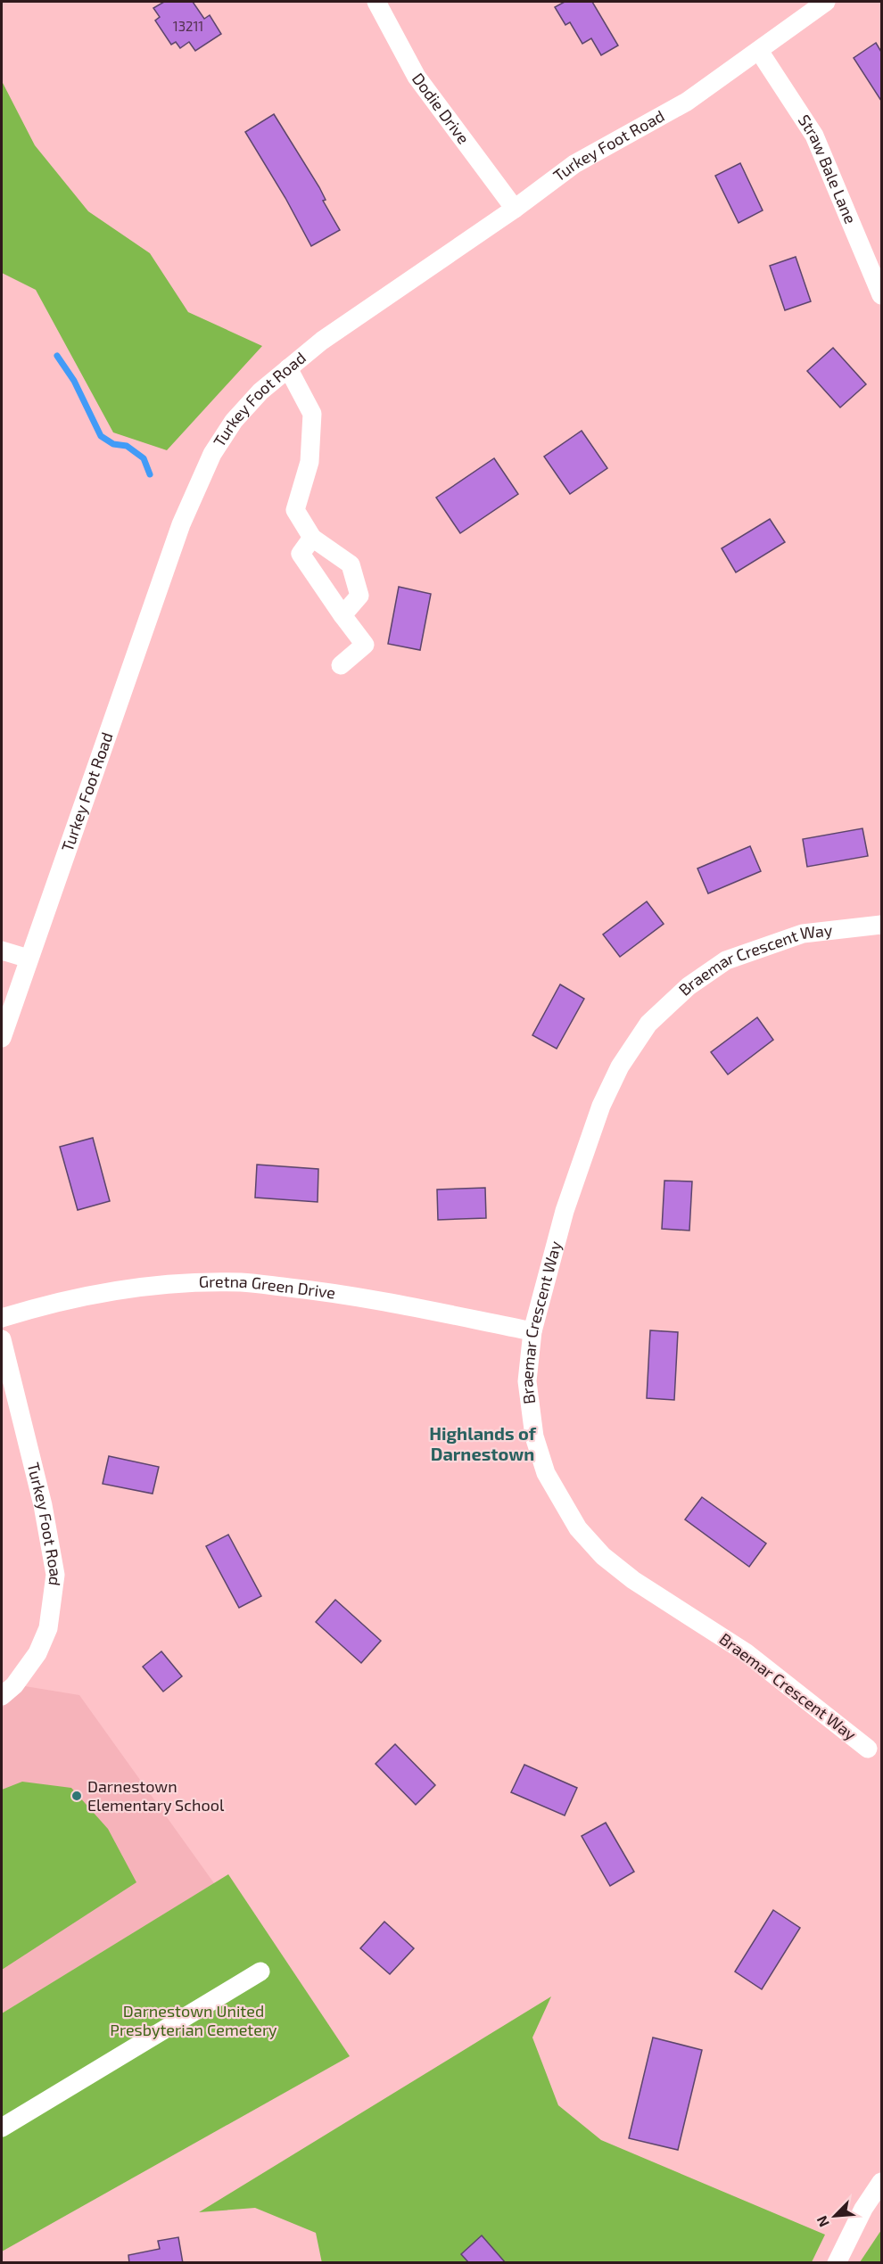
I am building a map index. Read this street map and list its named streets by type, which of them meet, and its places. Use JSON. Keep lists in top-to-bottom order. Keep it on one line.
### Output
{"streets":{"street":["Dodie Drive","Turkey Foot Road","Straw Bale Lane","Braemar Crescent Way","Gretna Green Drive"]},"crossings":[["Dodie Drive","Turkey Foot Road"],["Turkey Foot Road","Straw Bale Lane"],["Braemar Crescent Way","Gretna Green Drive"]],"districts":["Highlands of Darnestown"],"parks":["Darnestown United Presbyterian Cemetery"],"places":["Darnestown Elementary School"],"house_numbers":["13211"],"north":"bottom left"}
